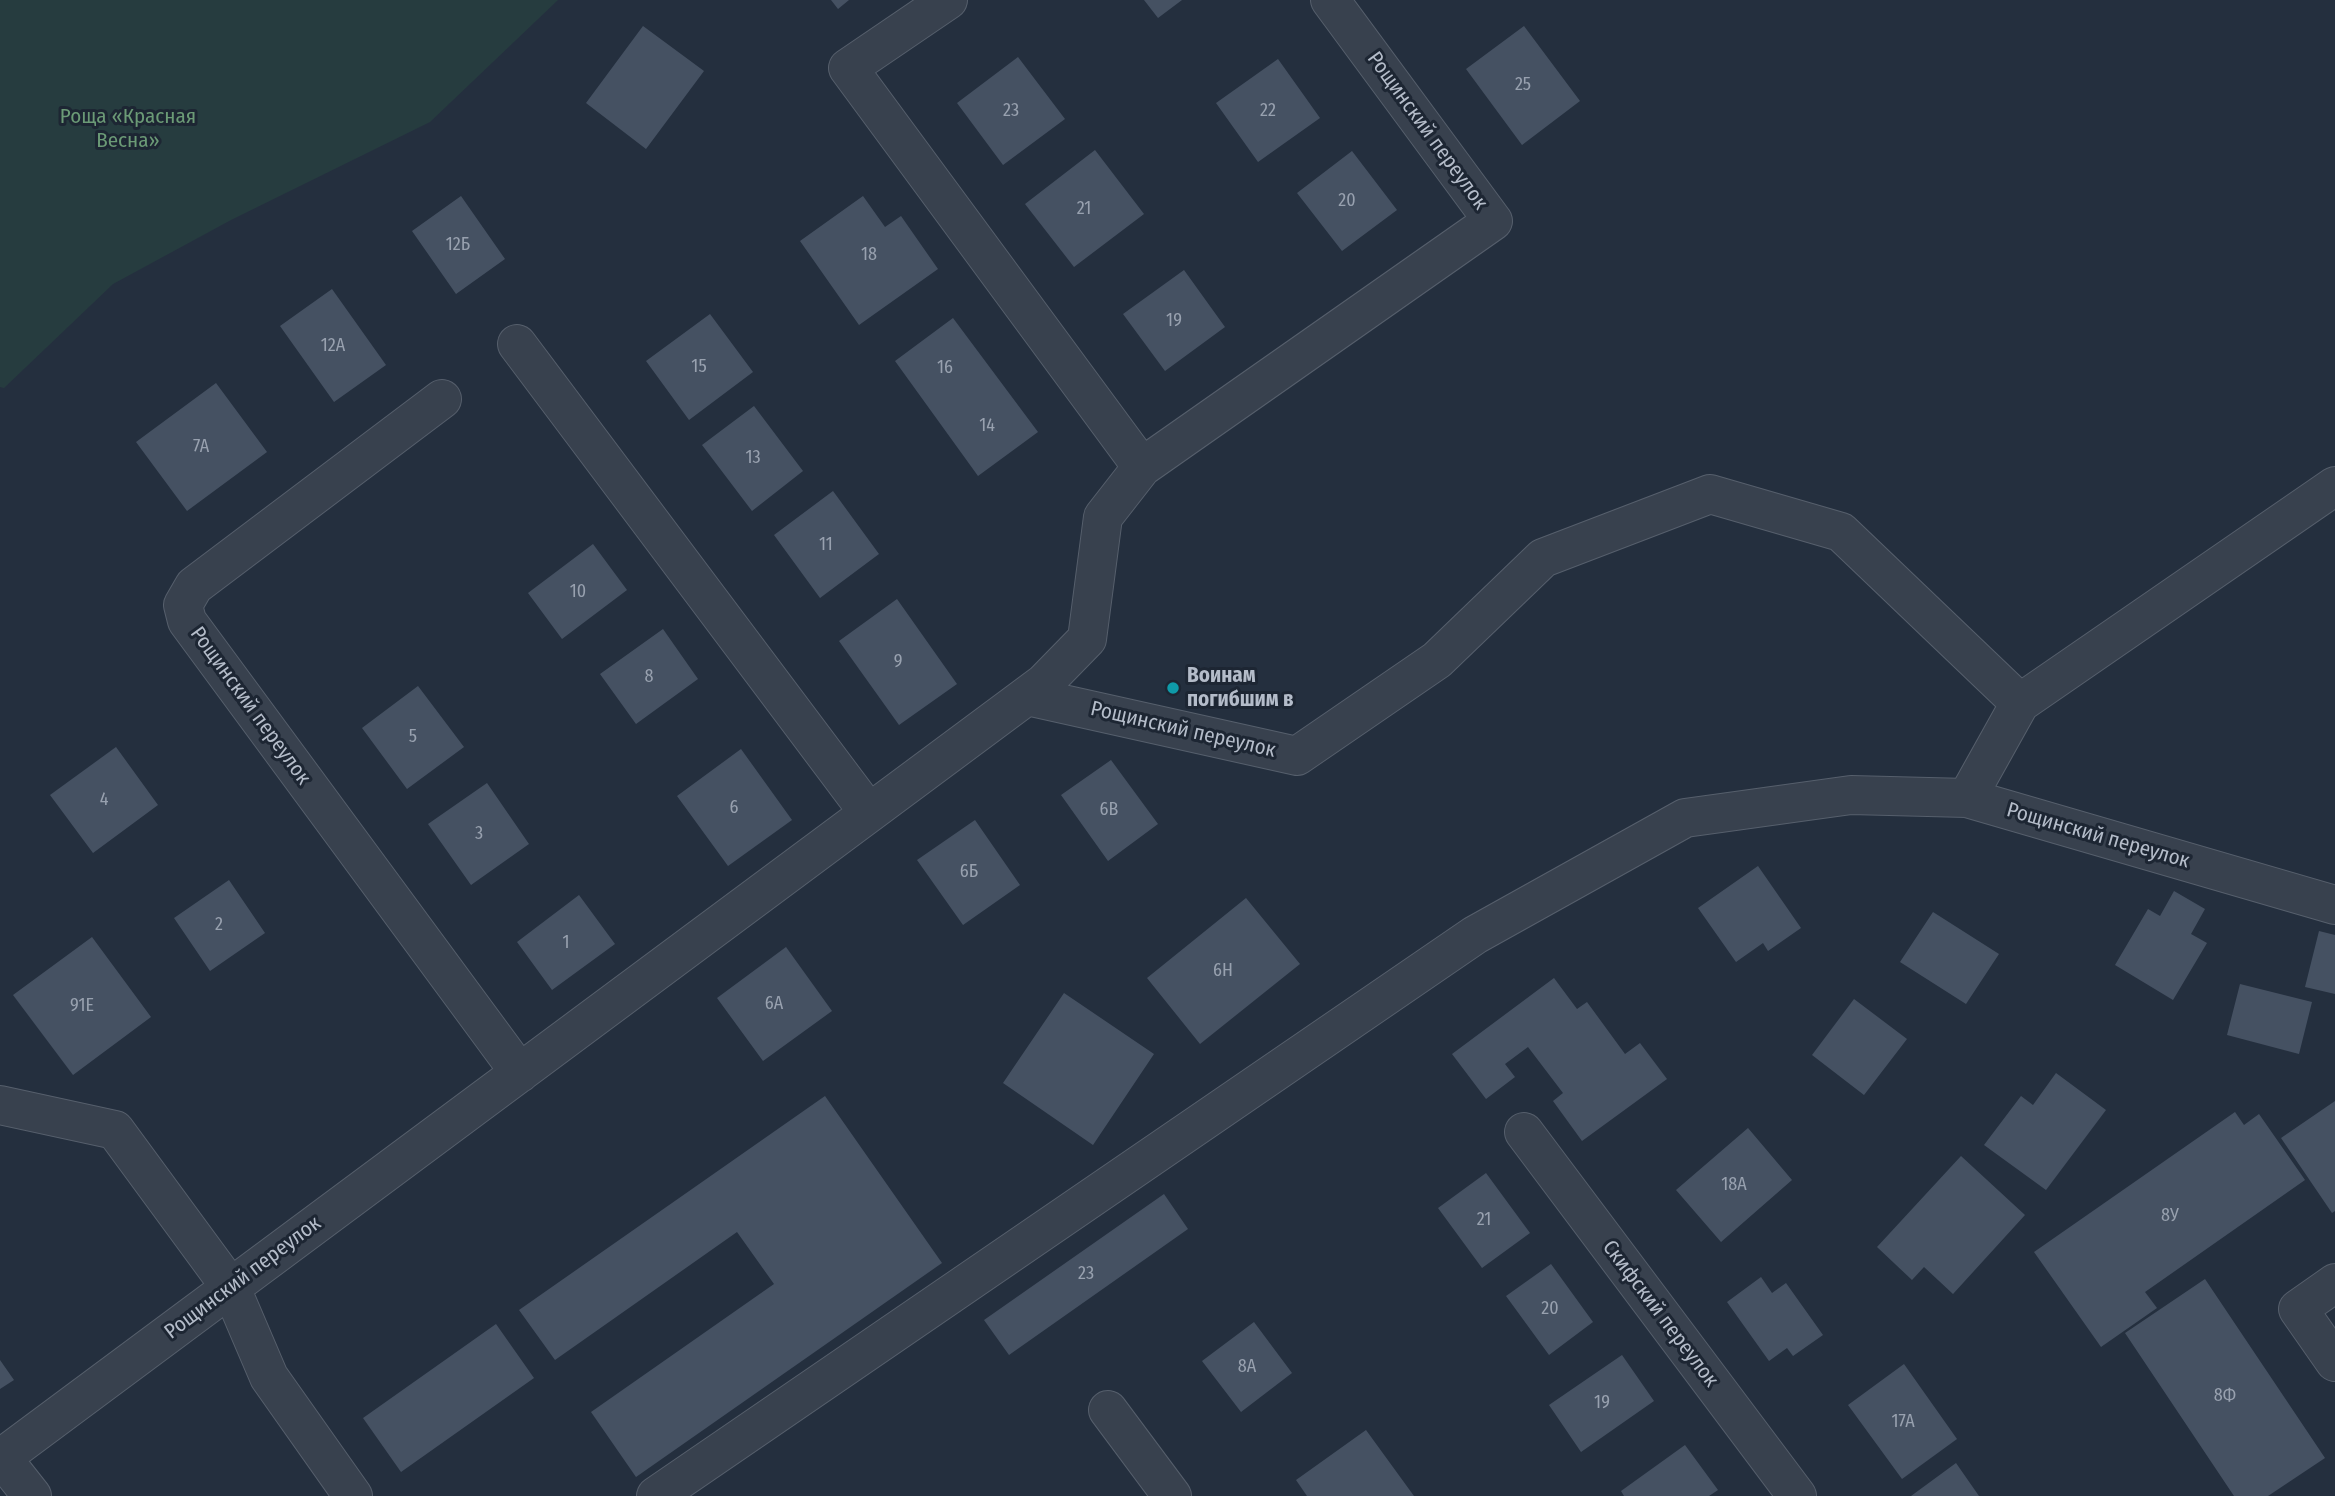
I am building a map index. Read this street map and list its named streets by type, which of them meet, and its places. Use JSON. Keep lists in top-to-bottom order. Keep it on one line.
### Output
{"streets":{"street":["Рощинский переулок","Скифский переулок"]},"parks":["Роща «Красная Весна»"],"places":["Воинам погибшим в"],"house_numbers":["25","23","22","20","21","12Б","18","19","12А","15","16","14","7А","13","11","10","9","8","5","4","6","6В","3","6Б","2","1","6Н","6А","91Е","18А","8У","21","23","20","8А","8Ф","19","17А"]}
